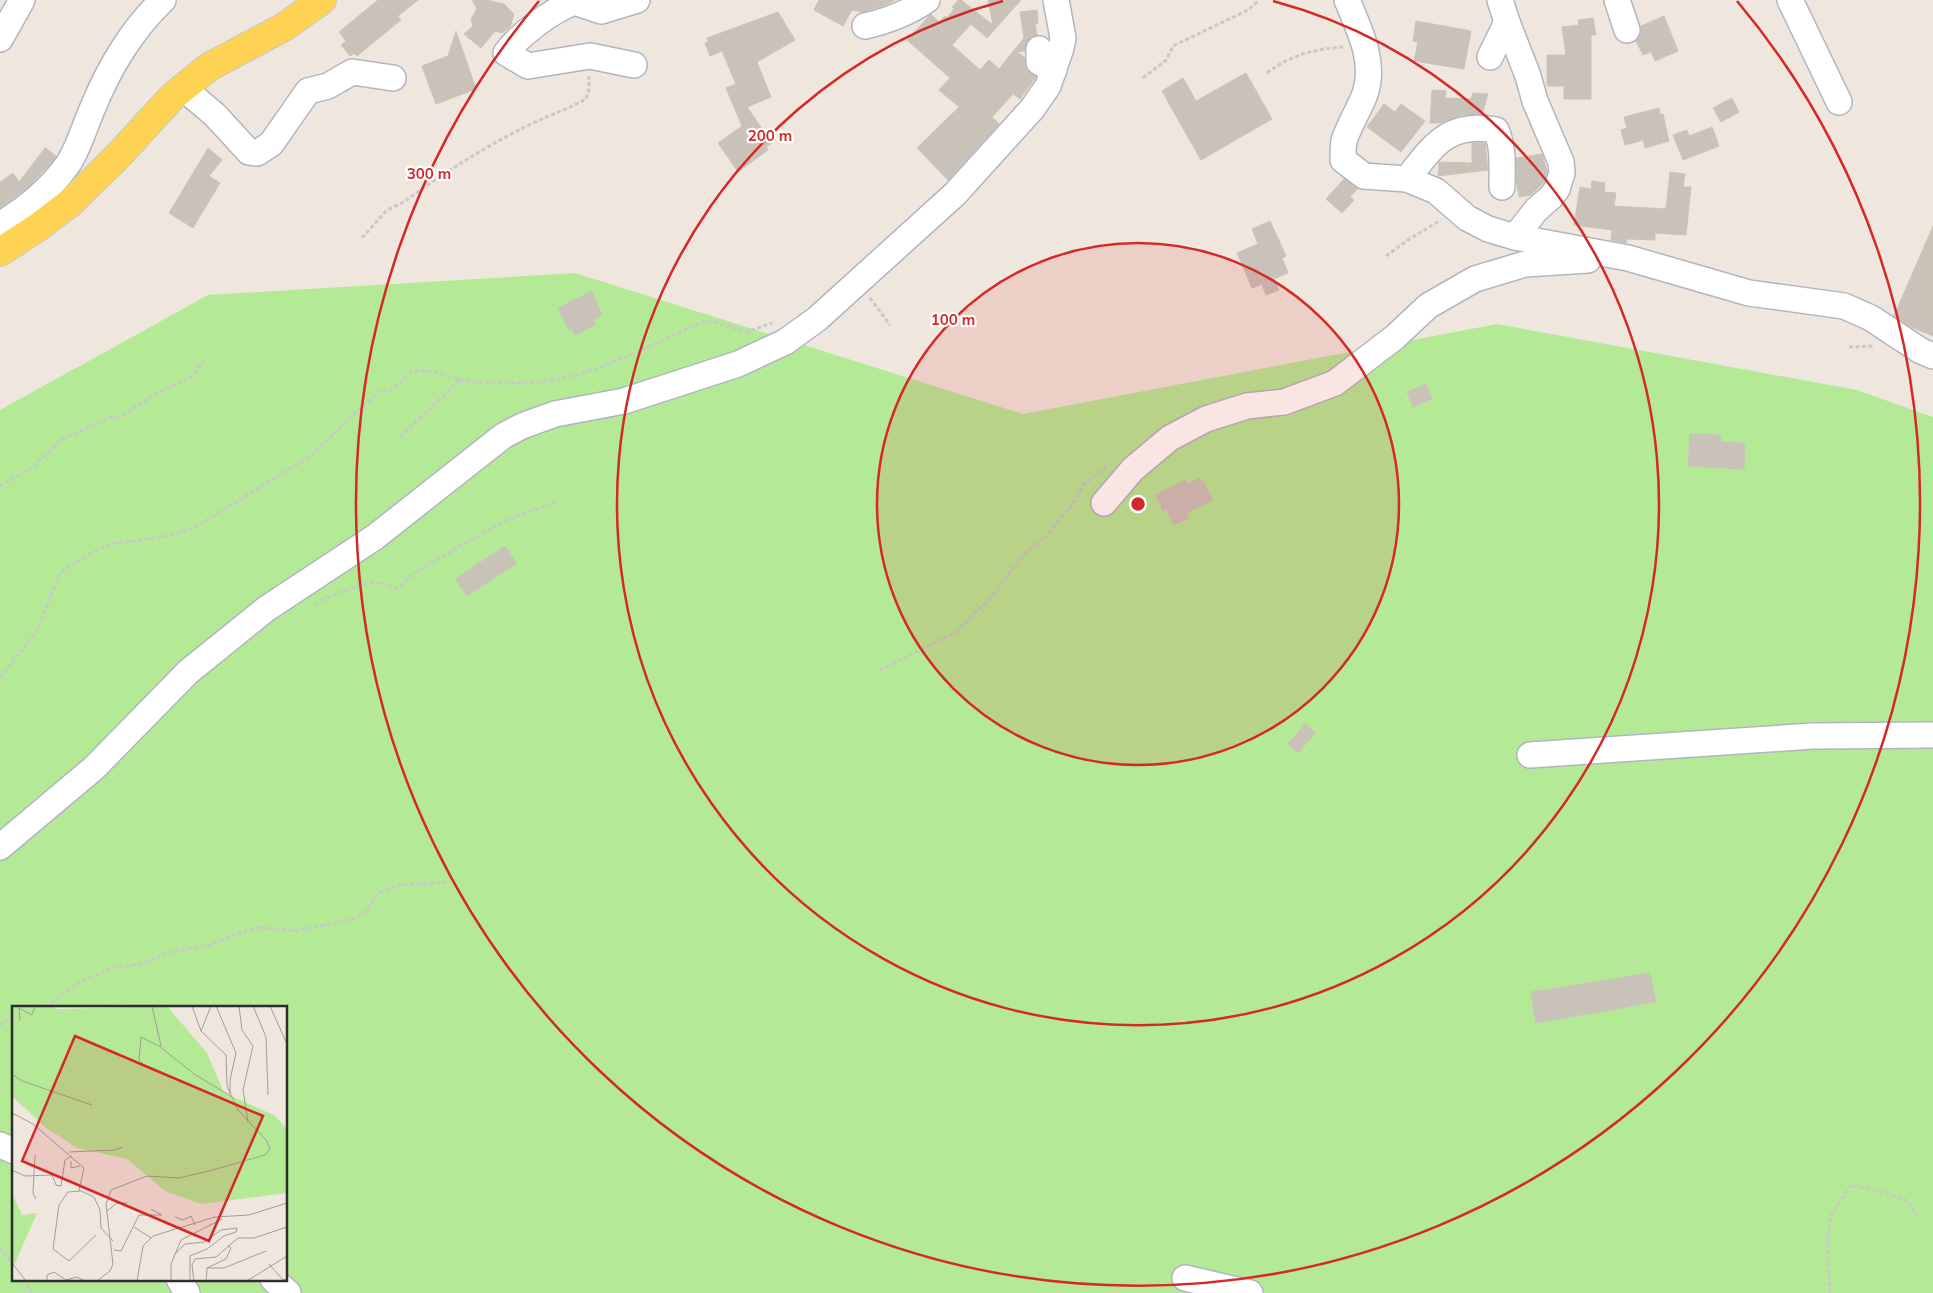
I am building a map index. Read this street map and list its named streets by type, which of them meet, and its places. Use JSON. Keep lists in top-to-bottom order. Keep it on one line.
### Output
{"rings":["200 m","300 m","100 m"]}
